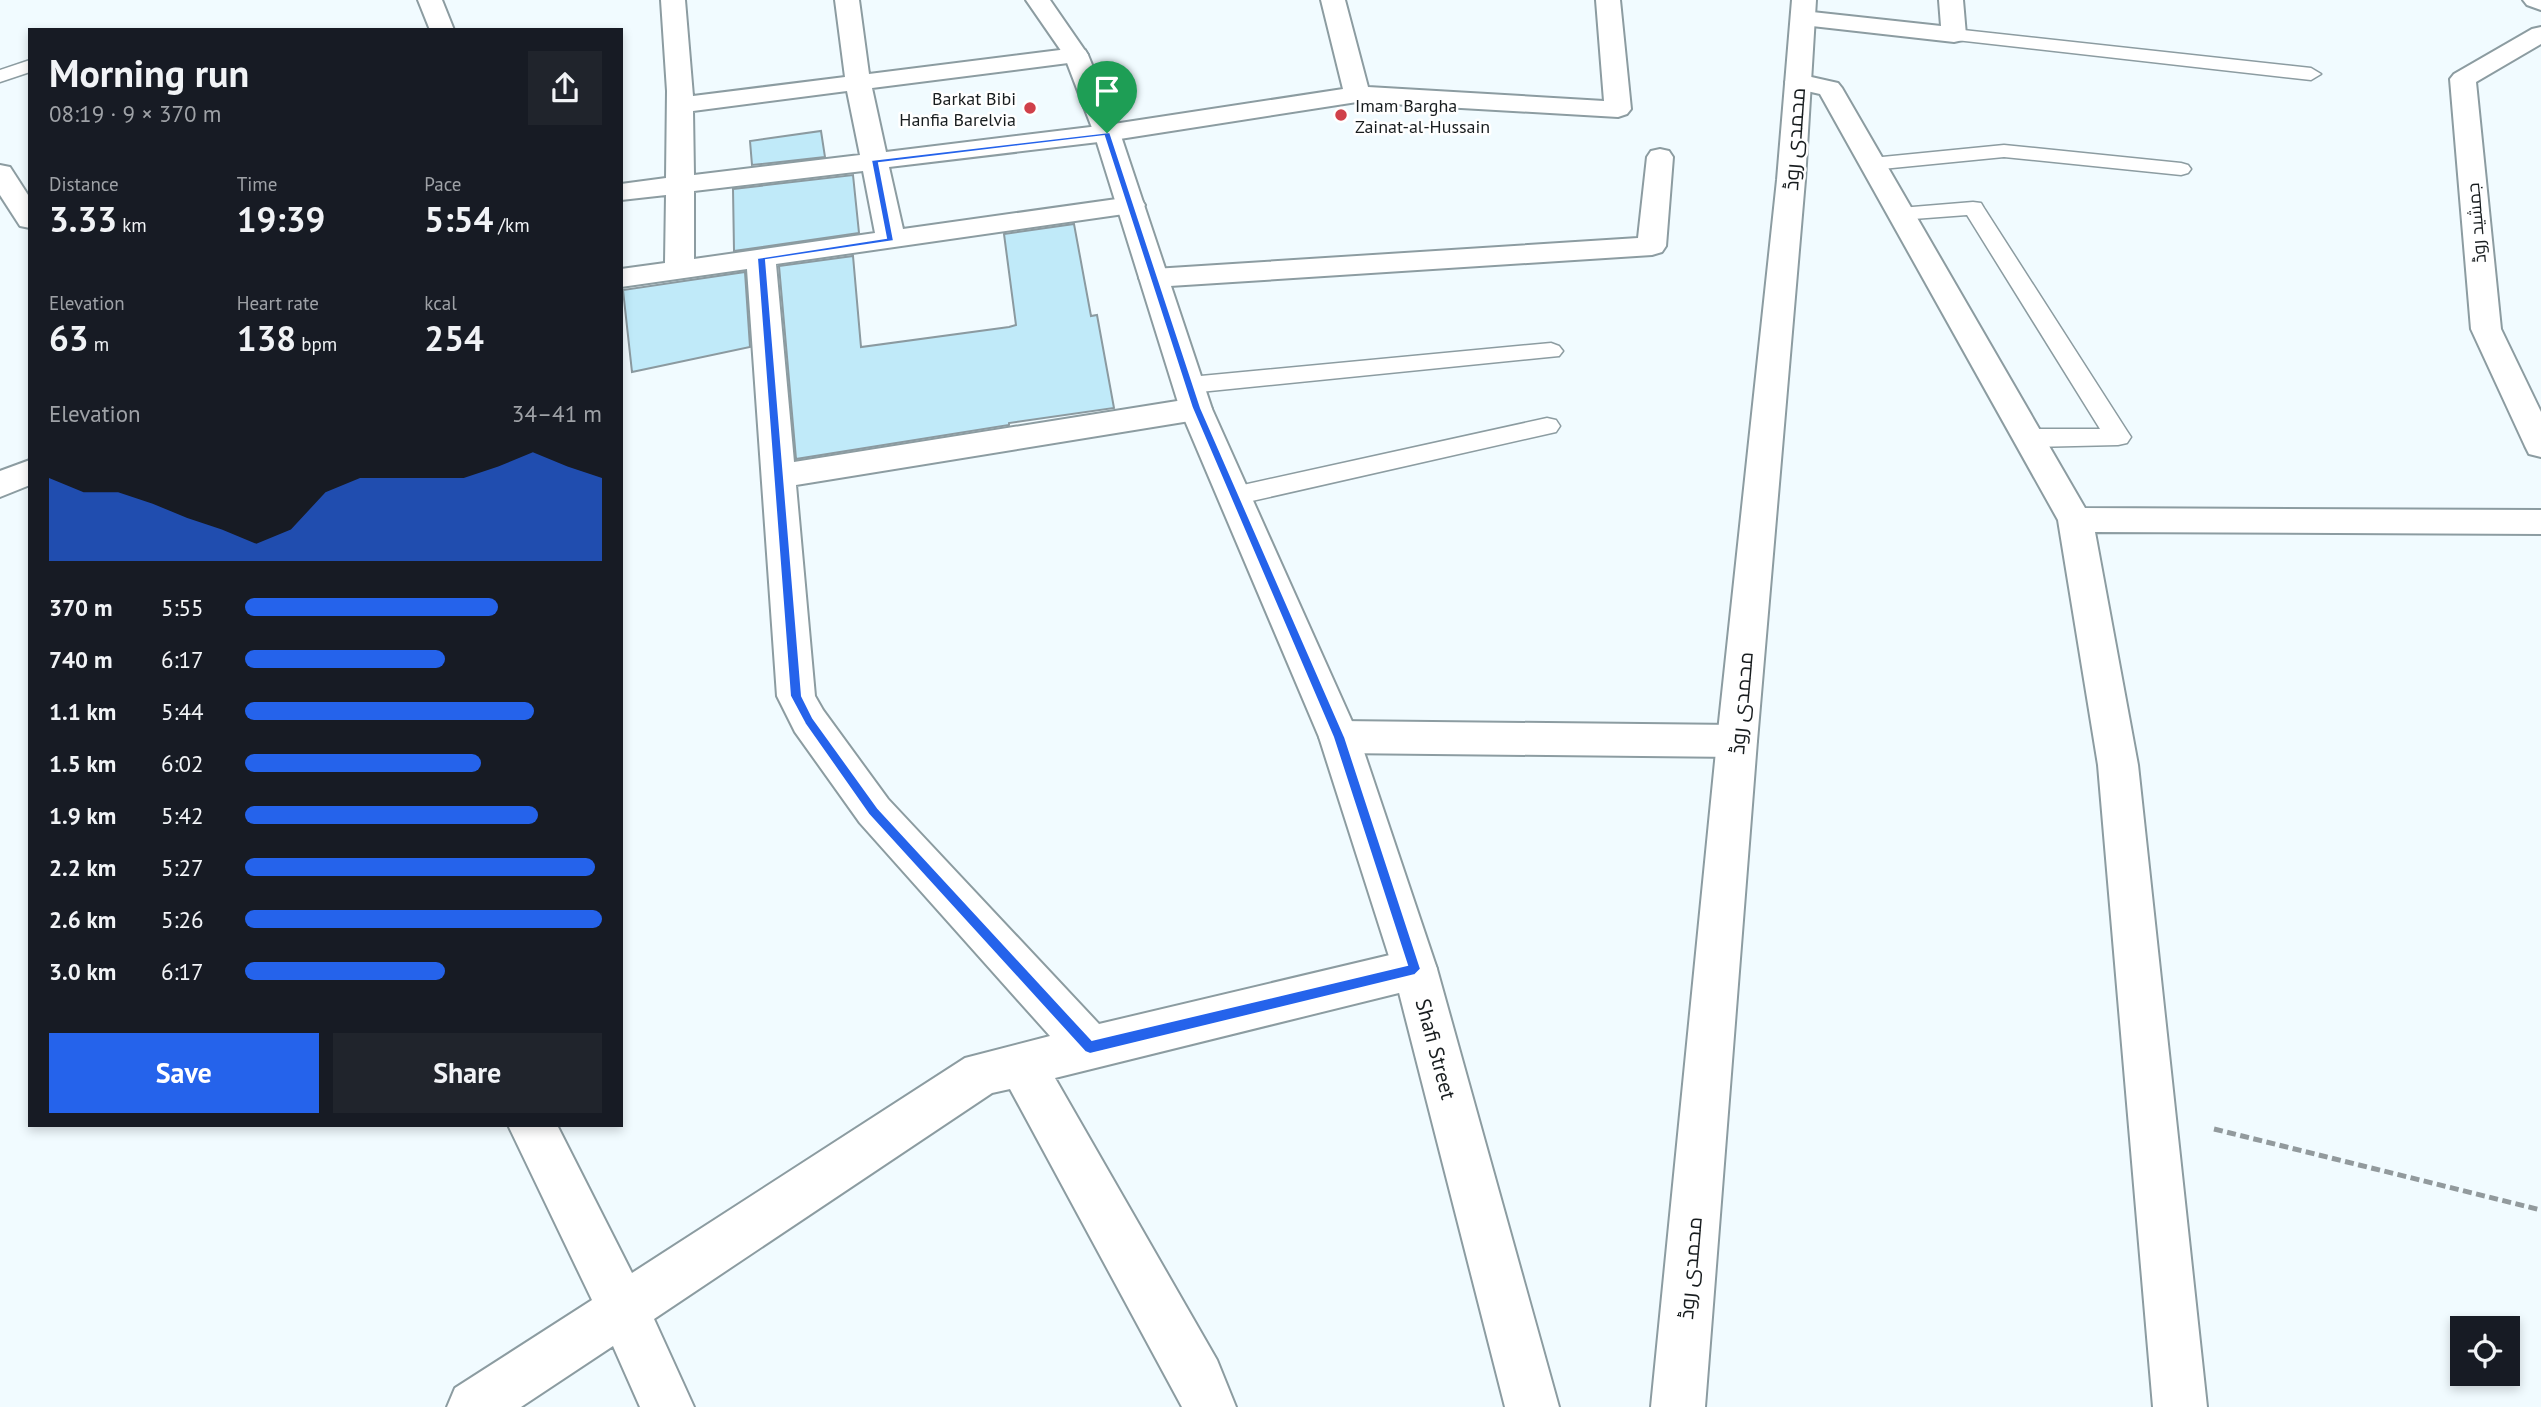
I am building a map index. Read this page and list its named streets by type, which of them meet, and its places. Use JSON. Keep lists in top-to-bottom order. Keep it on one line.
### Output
{"streets":{"street":["محمدی روڈ","جمشید روڈ","Shafi Street"]},"places":["Barkat Bibi Hanfia Barelvia","Imam Bargha Zainat-al-Hussain"],"page":{"heading":["Morning run","08:19 · 9 × 370 m"],"stats":[["Distance","3.33 km"],["Time","19:39"],["Pace","5:54 /km"],["Elevation","63 m"],["Heart rate","138 bpm"],["kcal","254"]],"chart":["Elevation","34–41 m"],"list":[{"name":"370 m","note":"5:55"},{"name":"740 m","note":"6:17"},{"name":"1.1 km","note":"5:44"},{"name":"1.5 km","note":"6:02"},{"name":"1.9 km","note":"5:42"},{"name":"2.2 km","note":"5:27"},{"name":"2.6 km","note":"5:26"},{"name":"3.0 km","note":"6:17"}],"buttons":["Save","Share"]}}
